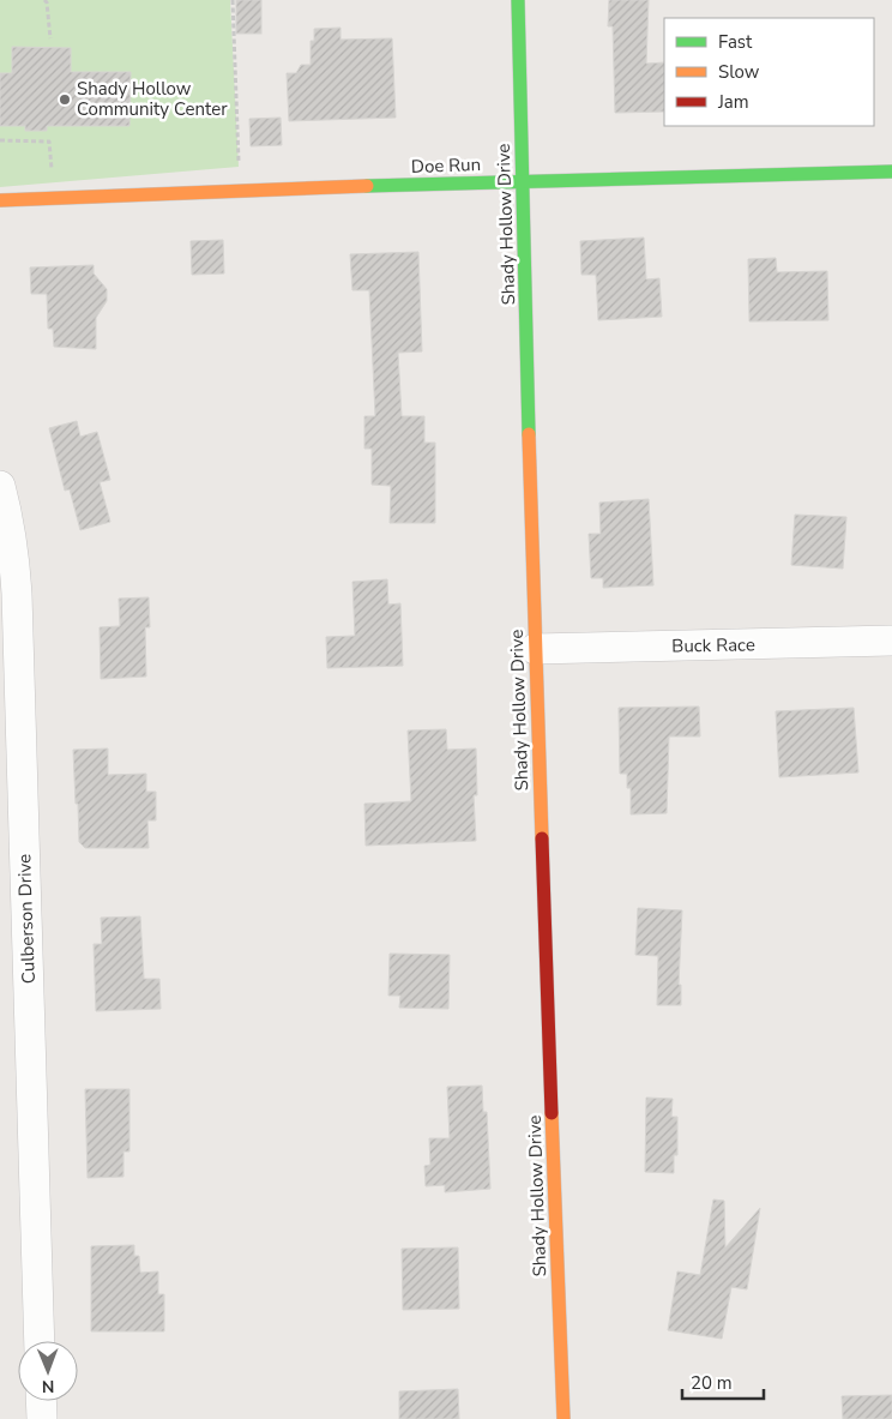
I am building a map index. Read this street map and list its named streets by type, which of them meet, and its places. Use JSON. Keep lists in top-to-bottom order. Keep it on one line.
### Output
{"streets":{"street":["Doe Run","Shady Hollow Drive","Buck Race","Culberson Drive"]},"crossings":[["Doe Run","Shady Hollow Drive"],["Shady Hollow Drive","Buck Race"]],"places":["Shady Hollow Community Center"],"legend":["Fast","Slow","Jam"],"scale_bar":"20 m","north":"bottom"}
